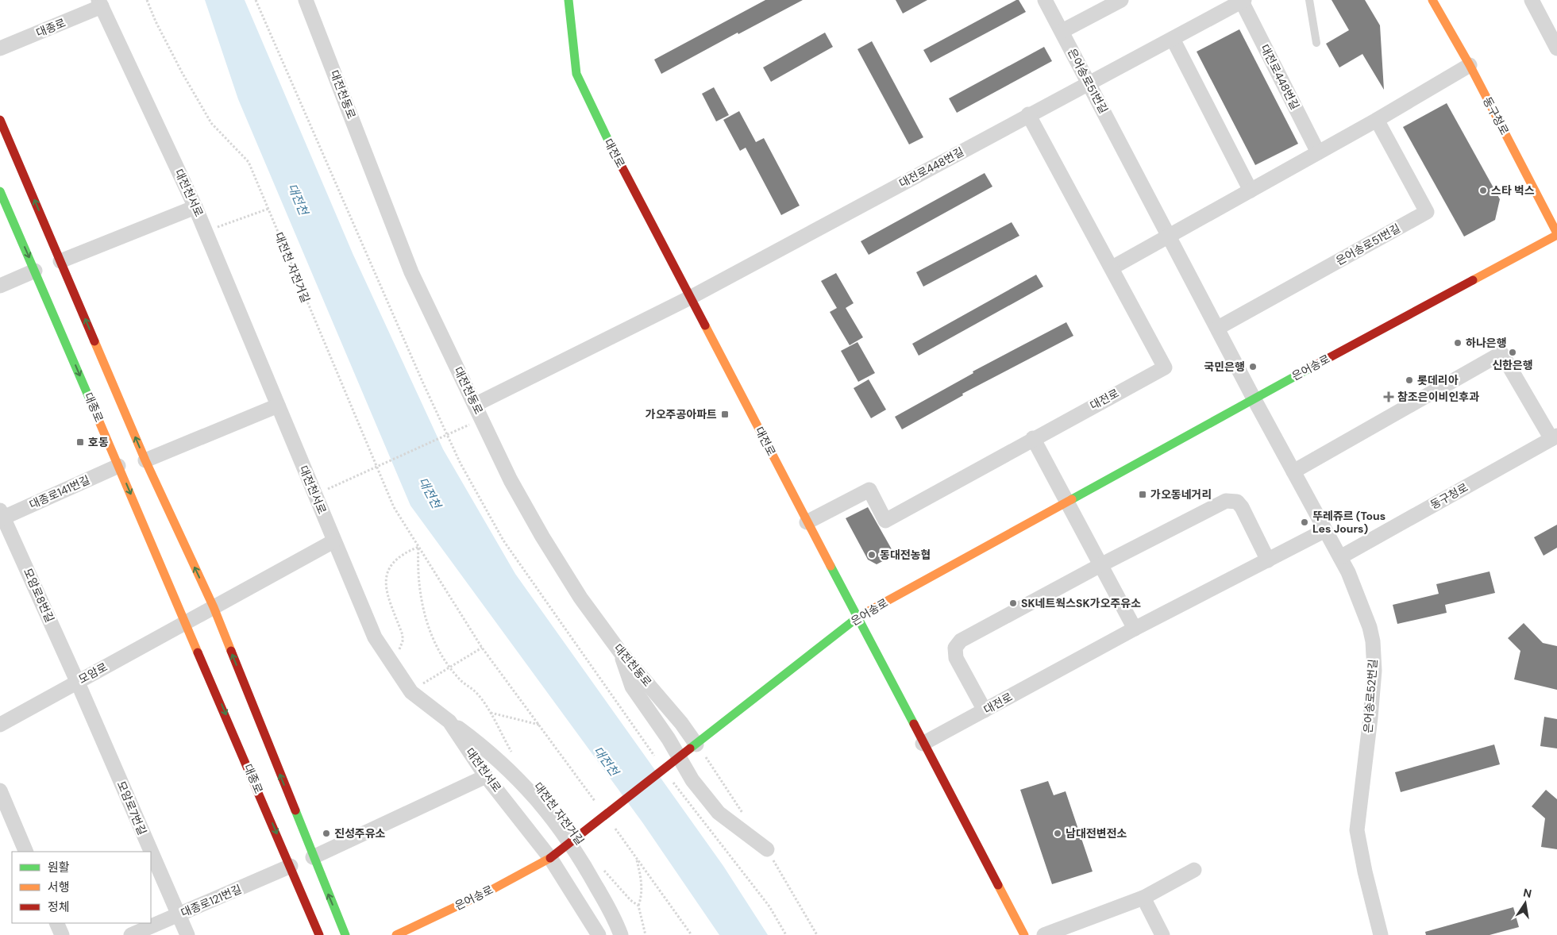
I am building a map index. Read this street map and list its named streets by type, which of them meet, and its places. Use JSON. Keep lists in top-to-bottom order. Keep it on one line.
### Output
{"streets":{"main road":["대종로","동구청로","대전로","은어송로"],"street":["대전로448번길","은어송로51번길","대전천동로","대전천서로","대종로141번길","모암로8번길","모암로","은어송로52번길","모암로7번길","대종로121번길"],"path":["대전천 자전거길"]},"crossings":[["대종로","대전천서로"],["대종로","대종로141번길"],["대종로","모암로"],["대종로","대종로121번길"],["대전로448번길","은어송로51번길"],["대전로448번길","대전로"],["은어송로51번길","은어송로"],["은어송로51번길","은어송로52번길"],["대전천동로","은어송로"],["동구청로","은어송로"],["동구청로","은어송로52번길"],["대전로","은어송로"],["대전로","은어송로52번길"],["대전천서로","은어송로"],["은어송로","은어송로52번길"],["대종로141번길","모암로8번길"],["모암로8번길","모암로"],["모암로8번길","모암로7번길"],["모암로","모암로7번길"],["모암로7번길","대종로121번길"]],"one_way":["대종로"],"water":["대전천"],"places":{"other":["스타 벅스","하나은행","신한은행","국민은행","롯데리아","뚜레쥬르 (Tous Les Jours)","동대전농협","SK네트웍스SK가오주유소","진성주유소","남대전변전소"],"health":["참조은이비인후과"],"transit":["가오주공아파트","호동","가오동네거리"]},"legend":["원활","서행","정체"],"north":"top"}
